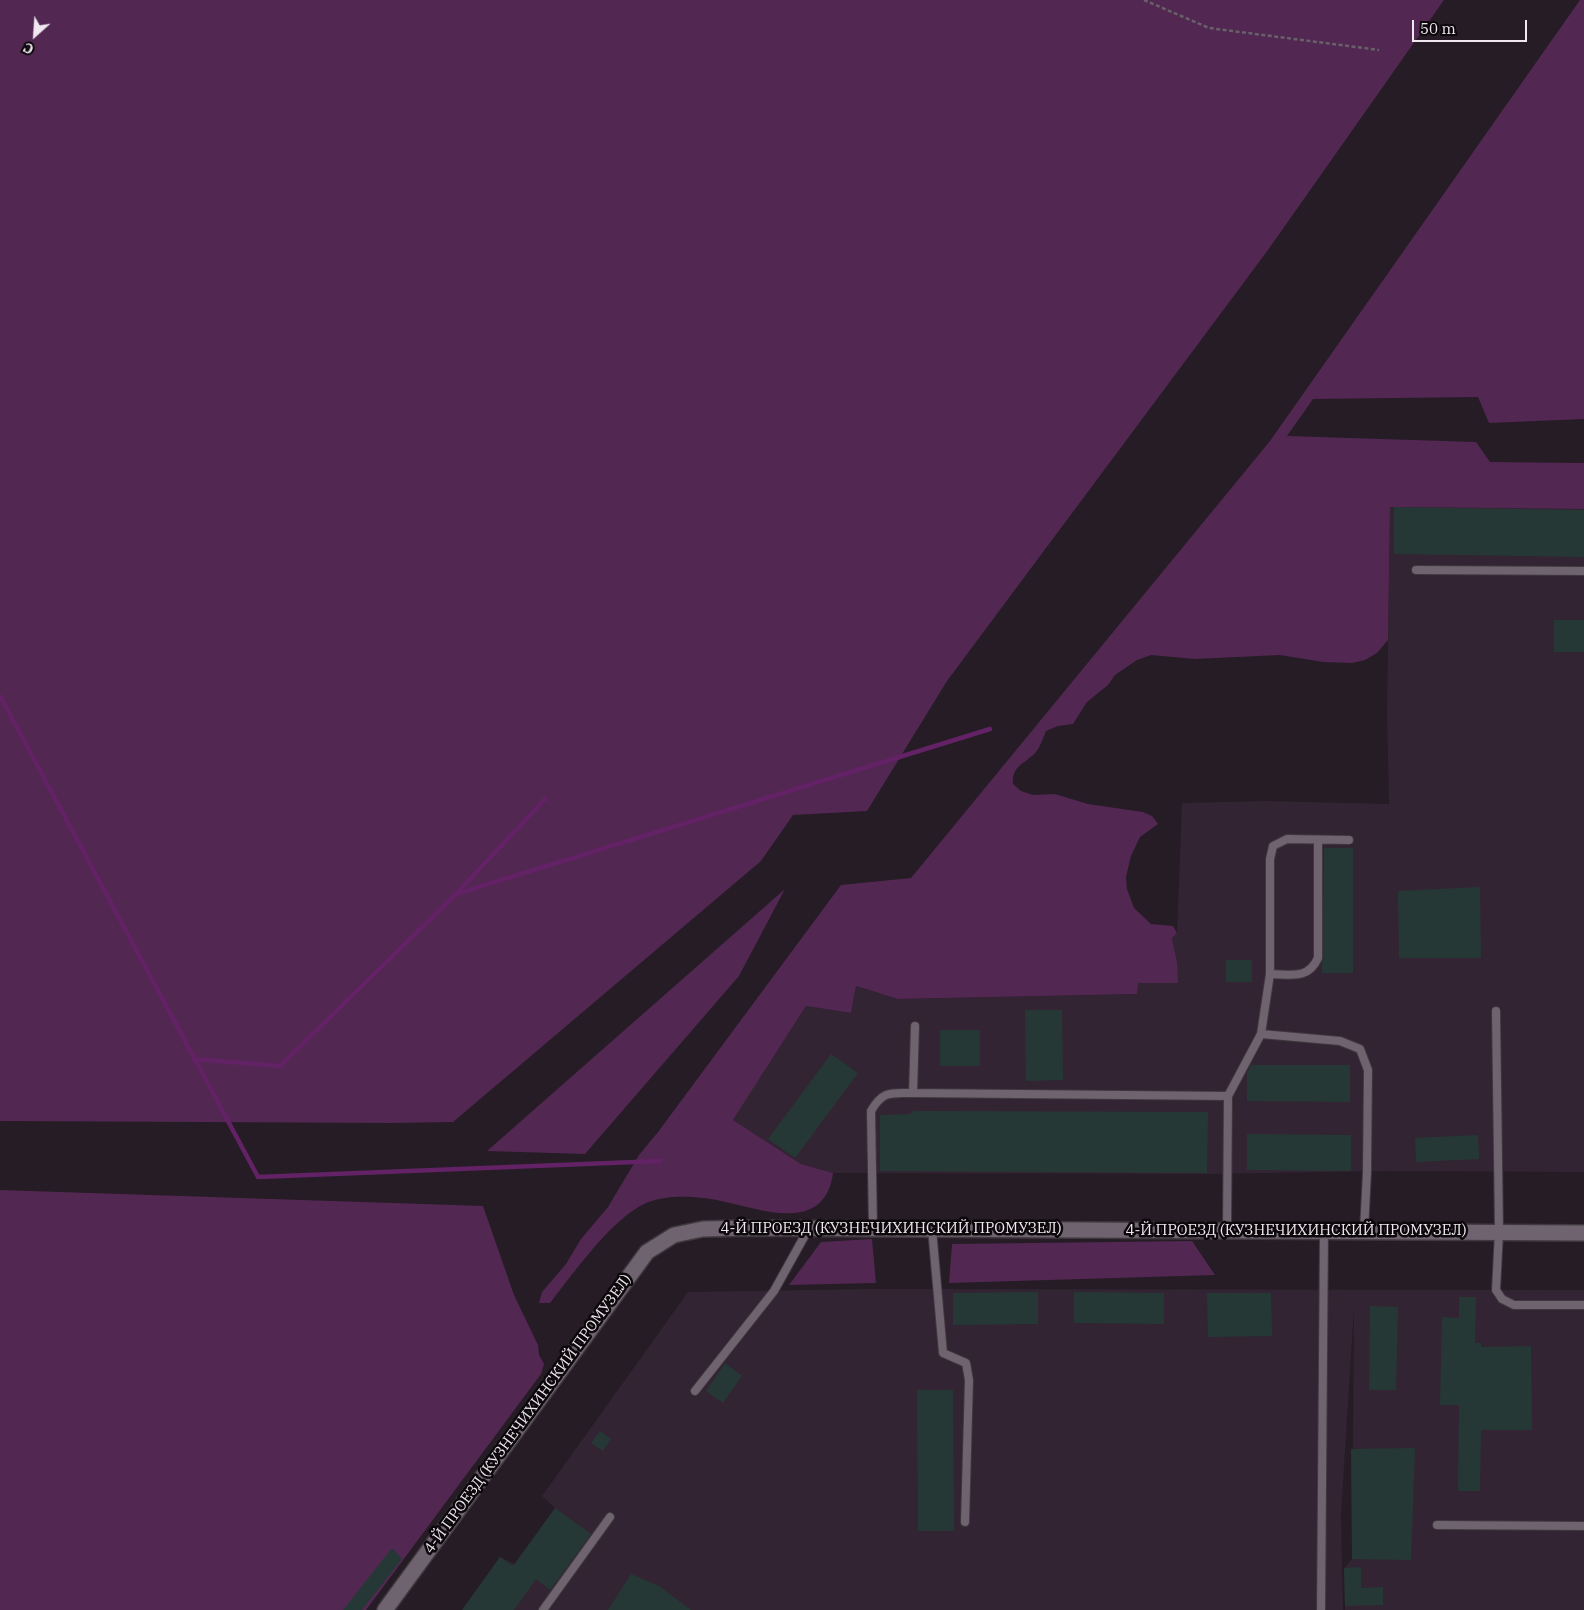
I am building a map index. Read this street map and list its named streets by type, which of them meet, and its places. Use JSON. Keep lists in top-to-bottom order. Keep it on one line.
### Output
{"streets":{"street":["4-Й ПРОЕЗД (КУЗНЕЧИХИНСКИЙ ПРОМУЗЕЛ)"]},"scale_bar":"50 m","north":"bottom left"}
